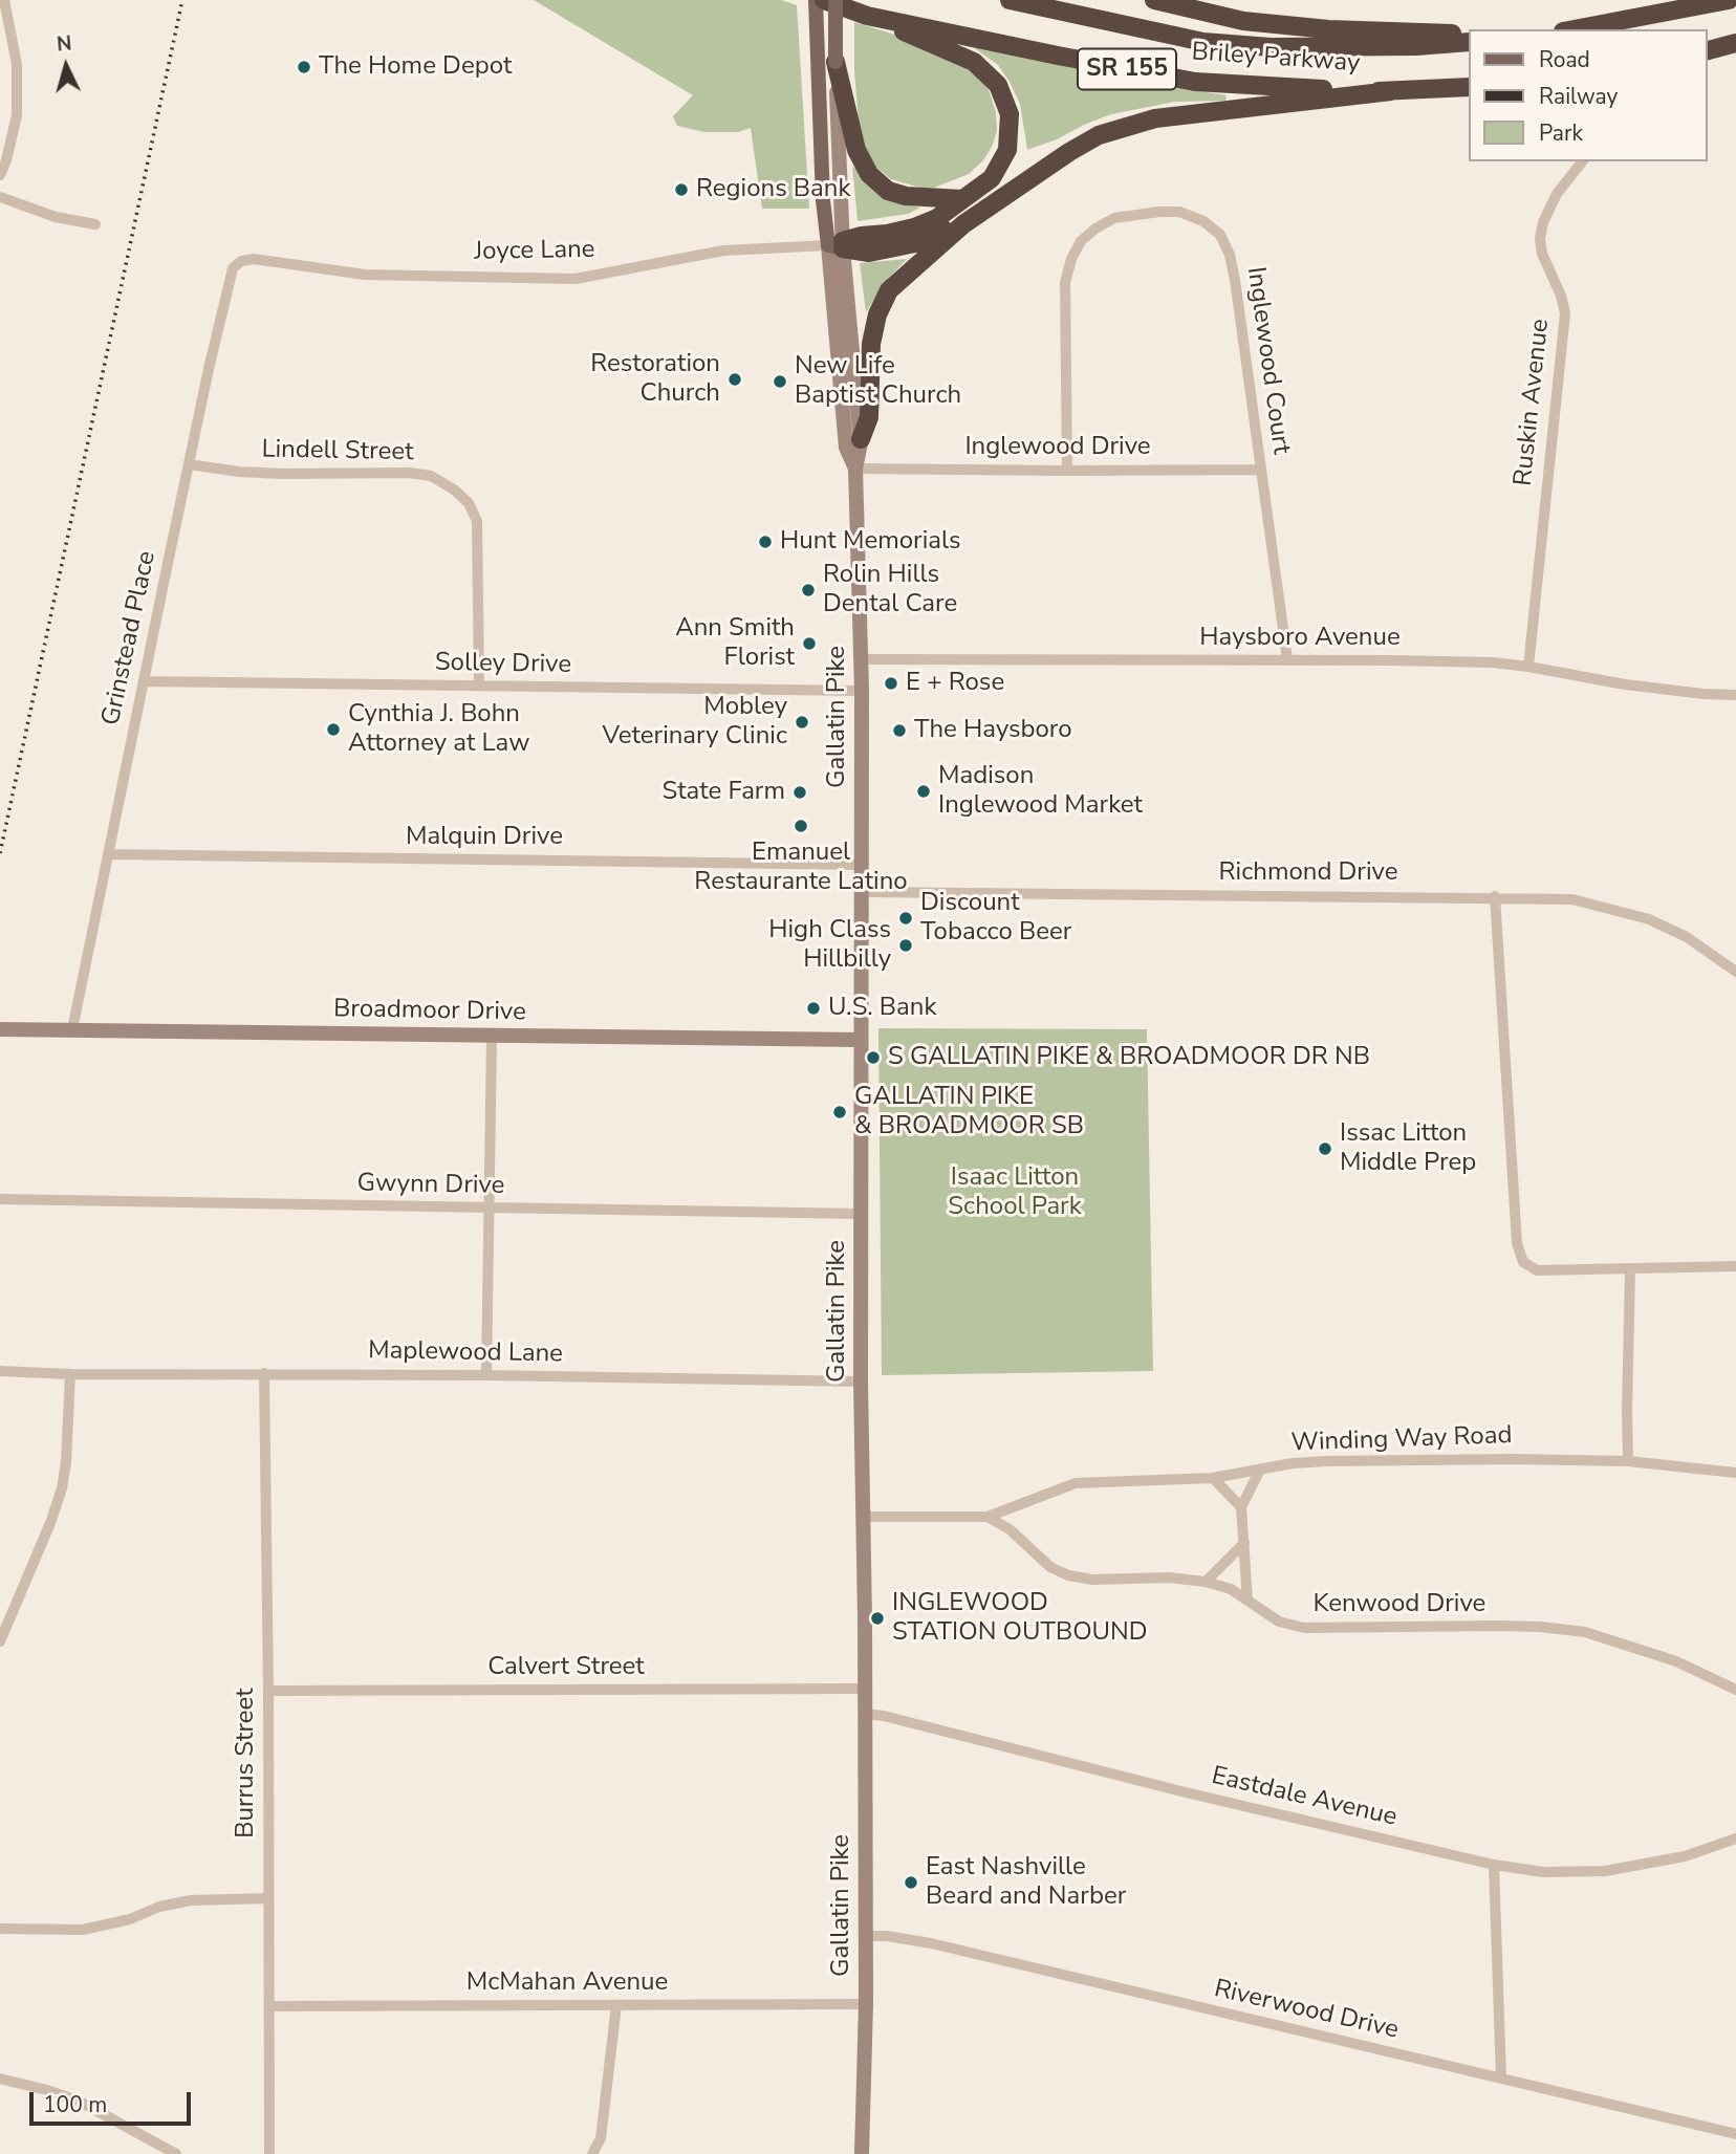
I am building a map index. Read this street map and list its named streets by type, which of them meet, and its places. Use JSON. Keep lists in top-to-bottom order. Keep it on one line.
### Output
{"streets":{"highway":["Briley Parkway","SR 155"],"main road":["Gallatin Pike","Broadmoor Drive"],"street":["Joyce Lane","Inglewood Court","Ruskin Avenue","Inglewood Drive","Lindell Street","Grinstead Place","Haysboro Avenue","Solley Drive","Malquin Drive","Richmond Drive","Gwynn Drive","Maplewood Lane","Winding Way Road","Kenwood Drive","Calvert Street","Burrus Street","Eastdale Avenue","McMahan Avenue","Riverwood Drive"]},"crossings":[["Joyce Lane","Grinstead Place"],["Joyce Lane","Gallatin Pike"],["Inglewood Court","Inglewood Drive"],["Inglewood Court","Haysboro Avenue"],["Ruskin Avenue","Haysboro Avenue"],["Inglewood Drive","Gallatin Pike"],["Lindell Street","Grinstead Place"],["Lindell Street","Solley Drive"],["Grinstead Place","Solley Drive"],["Grinstead Place","Malquin Drive"],["Grinstead Place","Broadmoor Drive"],["Haysboro Avenue","Gallatin Pike"],["Solley Drive","Gallatin Pike"],["Gallatin Pike","Malquin Drive"],["Gallatin Pike","Richmond Drive"],["Gallatin Pike","Broadmoor Drive"],["Gallatin Pike","Gwynn Drive"],["Gallatin Pike","Maplewood Lane"],["Gallatin Pike","Calvert Street"],["Gallatin Pike","Eastdale Avenue"],["Gallatin Pike","McMahan Avenue"],["Gallatin Pike","Riverwood Drive"],["Maplewood Lane","Burrus Street"],["Winding Way Road","Kenwood Drive"],["Calvert Street","Burrus Street"],["Burrus Street","McMahan Avenue"]],"parks":["Isaac Litton School Park"],"places":["The Home Depot","Regions Bank","Restoration Church","New Life Baptist Church","Hunt Memorials","Rolin Hills Dental Care","Ann Smith Florist","E + Rose","Mobley Veterinary Clinic","Cynthia J. Bohn Attorney at Law","The Haysboro","Madison Inglewood Market","State Farm","Emanuel Restaurante Latino","Discount Tobacco Beer","High Class Hillbilly","U.S. Bank","S GALLATIN PIKE & BROADMOOR DR NB","GALLATIN PIKE & BROADMOOR SB","Issac Litton Middle Prep","INGLEWOOD STATION OUTBOUND","East Nashville Beard and Narber"],"legend":["Road","Railway","Park"],"scale_bar":"100 m","north":"top"}
